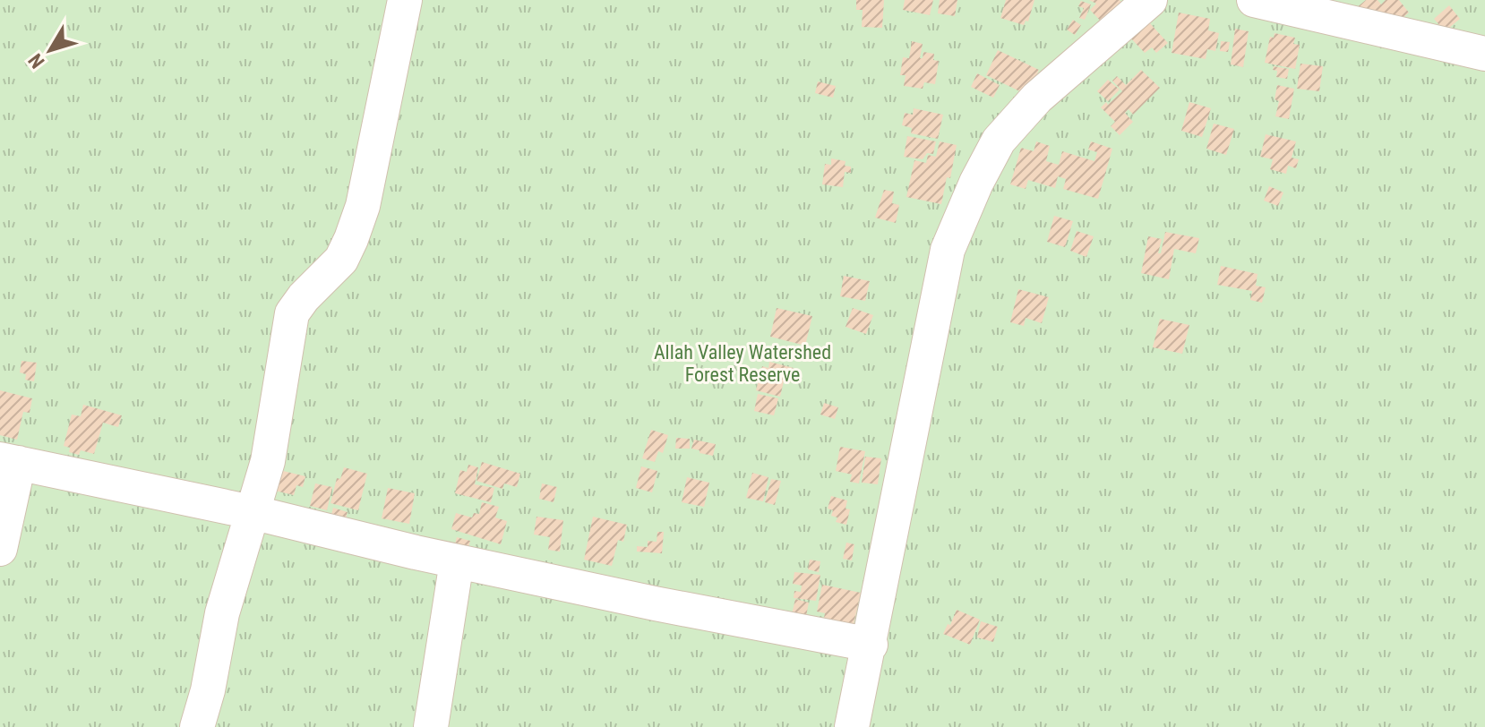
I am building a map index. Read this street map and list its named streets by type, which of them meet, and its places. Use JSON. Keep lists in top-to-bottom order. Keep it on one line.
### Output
{"parks":["Allah Valley Watershed Forest Reserve"],"north":"bottom left"}
